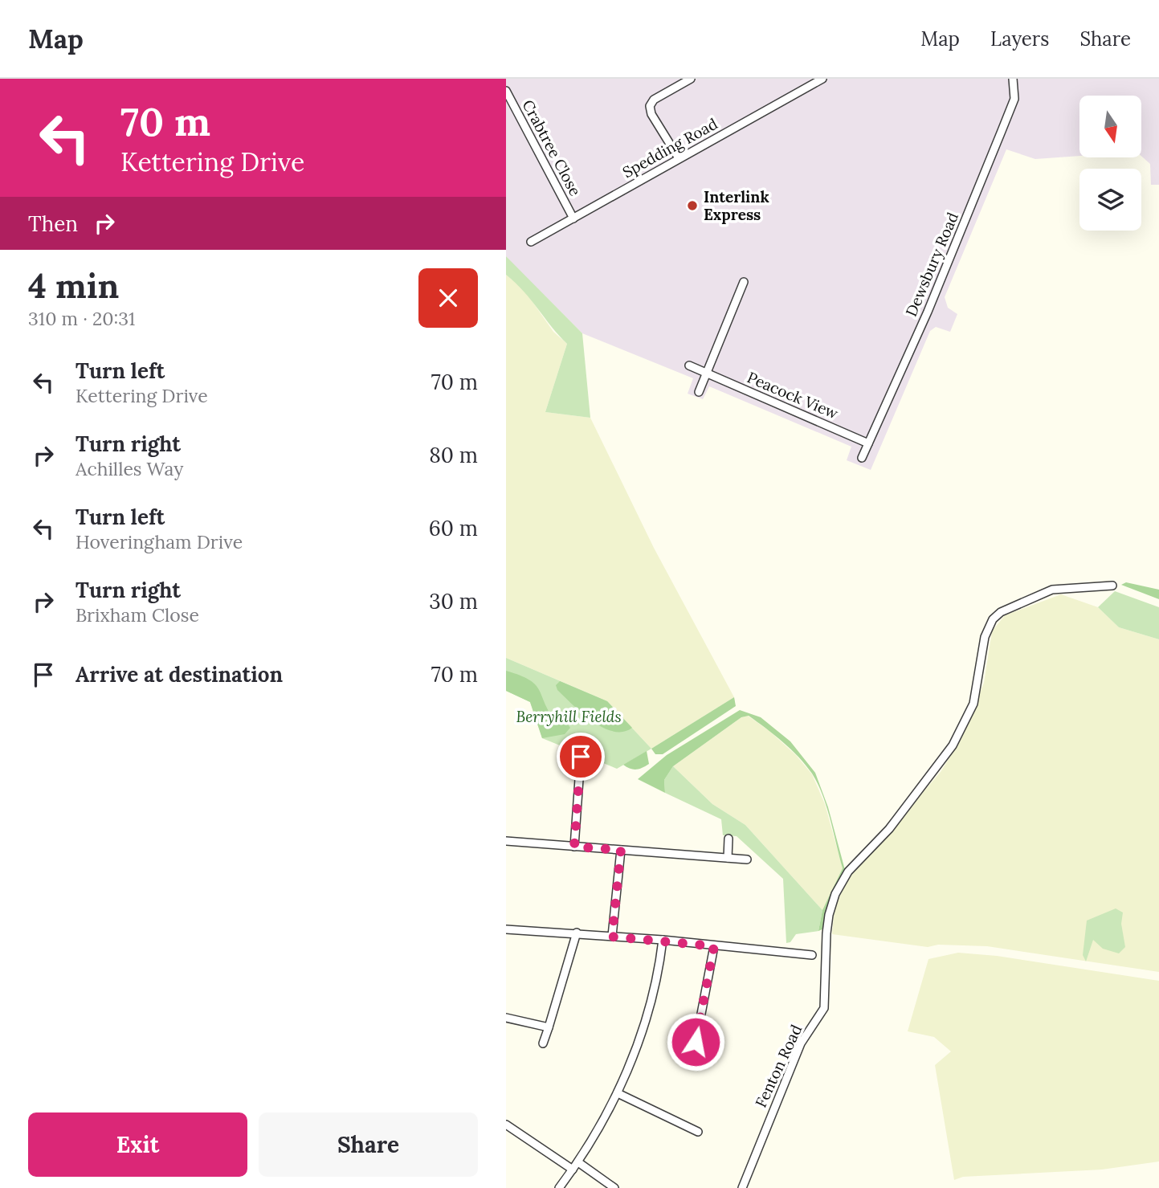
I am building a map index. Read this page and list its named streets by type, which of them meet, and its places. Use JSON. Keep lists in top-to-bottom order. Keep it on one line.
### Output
{"streets":{"street":["Crabtree Close","Spedding Road","Dewsbury Road","Peacock View","Fenton Road"]},"crossings":[["Crabtree Close","Spedding Road"],["Dewsbury Road","Peacock View"]],"parks":["Berryhill Fields"],"places":["Interlink Express"],"north":"bottom","page":{"header":"Map","nav":["Map","Layers","Share"],"turn":["70 m","Kettering Drive"],"then":"Then","heading":["4 min","310 m · 20:31"],"list":[{"name":"Turn left","note":"Kettering Drive","value":"70 m"},{"name":"Turn right","note":"Achilles Way","value":"80 m"},{"name":"Turn left","note":"Hoveringham Drive","value":"60 m"},{"name":"Turn right","note":"Brixham Close","value":"30 m"},{"name":"Arrive at destination","value":"70 m"}],"buttons":["Exit","Share"]}}
